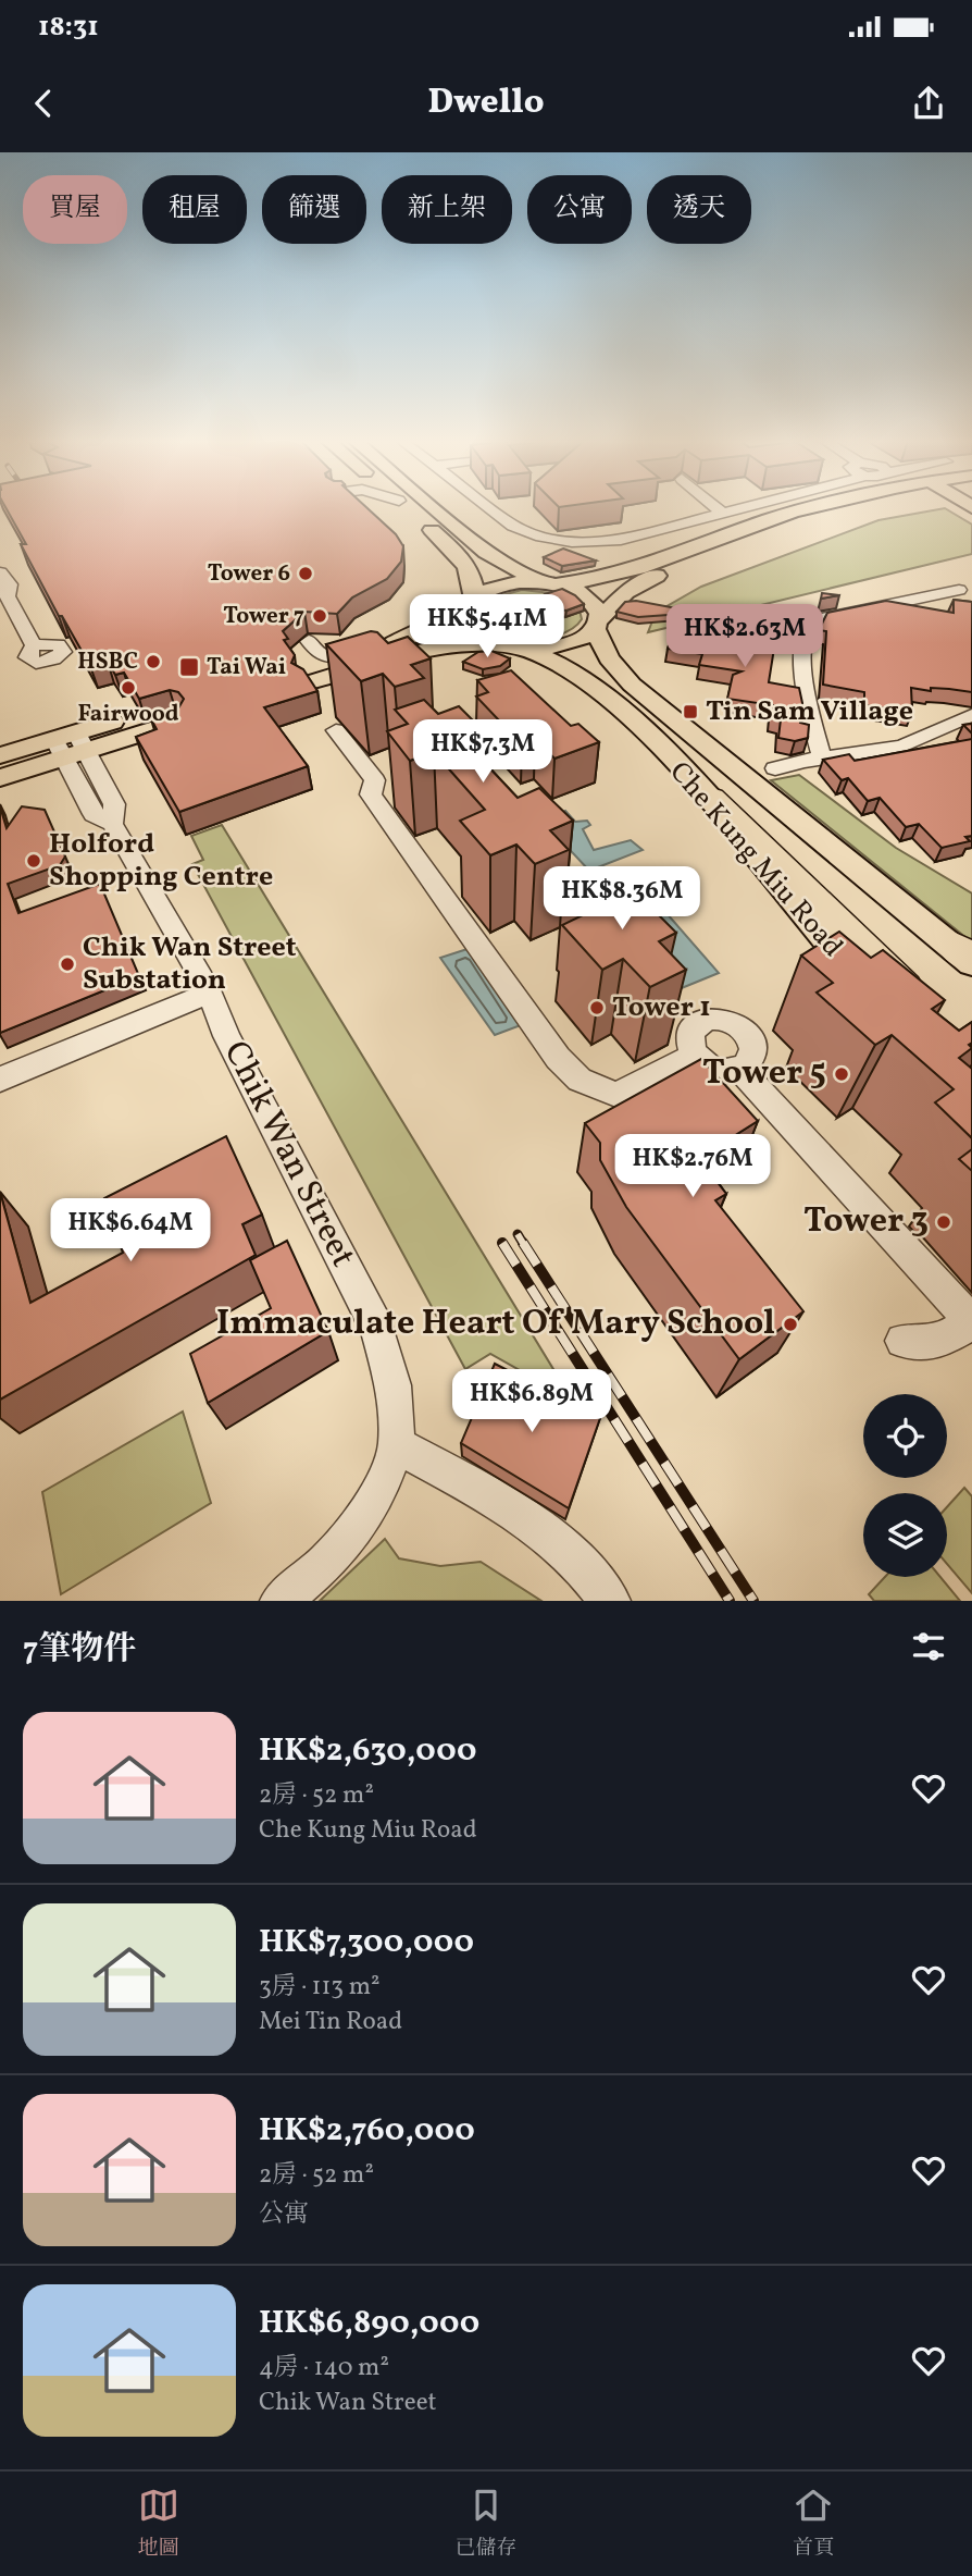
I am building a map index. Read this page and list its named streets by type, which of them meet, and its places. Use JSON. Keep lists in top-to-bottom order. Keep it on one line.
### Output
{"streets":{"main road":["Che Kung Miu Road"],"street":["Chik Wan Street"]},"places":{"other":["Tower 6","Tower 7","HSBC","Fairwood","Holford Shopping Centre","Chik Wan Street Substation","Tower 1","Tower 5","Tower 3","Immaculate Heart Of Mary School"],"transit":["Tai Wai","Tin Sam Village"]},"page":{"status":"18:31","header":"Dwello","chip":["買屋","租屋","篩選","新上架","公寓","透天"],"price":["HK$5.41M","HK$2.63M","HK$7.3M","HK$8.36M","HK$2.76M","HK$6.64M","HK$6.89M"],"heading":"7筆物件","list":[{"name":"HK$2,630,000","note":"2房 · 52 m² · Che Kung Miu Road"},{"name":"HK$7,300,000","note":"3房 · 113 m² · Mei Tin Road"},{"name":"HK$2,760,000","note":"2房 · 52 m² · 公寓"},{"name":"HK$6,890,000","note":"4房 · 140 m² · Chik Wan Street"}],"tabs":["地圖","已儲存","首頁"]}}
